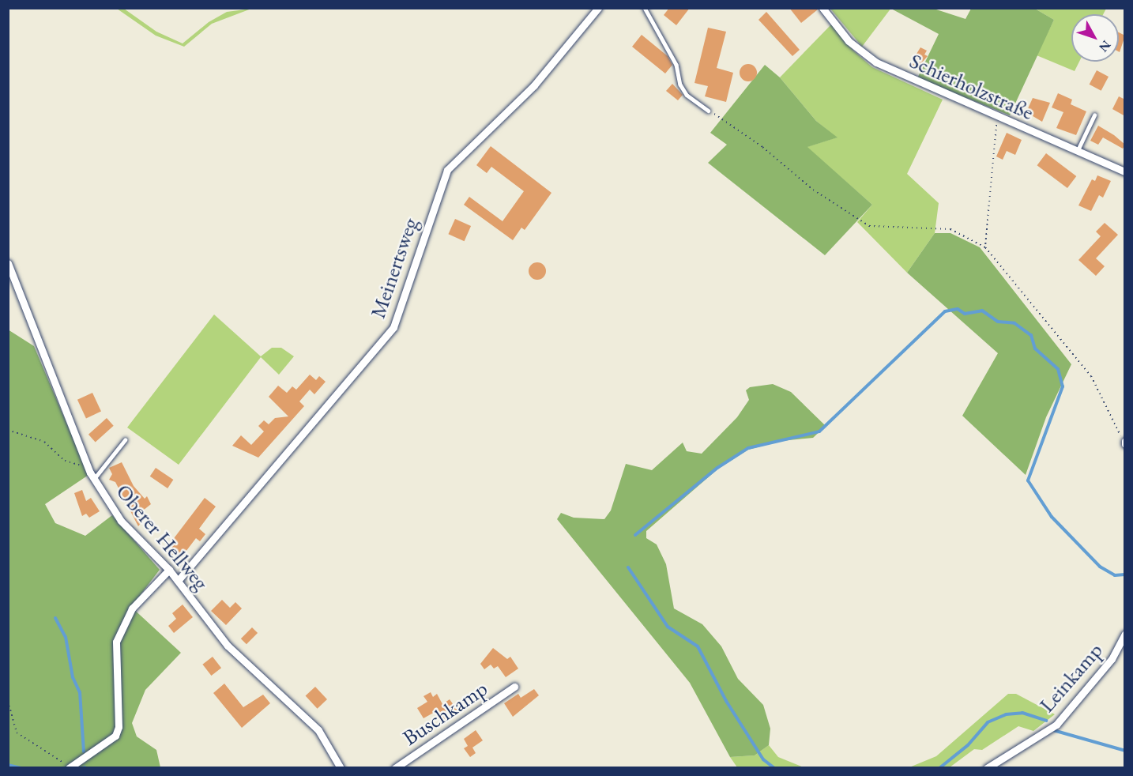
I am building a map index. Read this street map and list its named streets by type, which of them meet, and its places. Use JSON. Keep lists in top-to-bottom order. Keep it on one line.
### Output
{"streets":{"street":["Schierholzstraße","Meinertsweg","Oberer Hellweg","Leinkamp","Buschkamp"]},"crossings":[["Meinertsweg","Oberer Hellweg"]],"north":"bottom right"}
